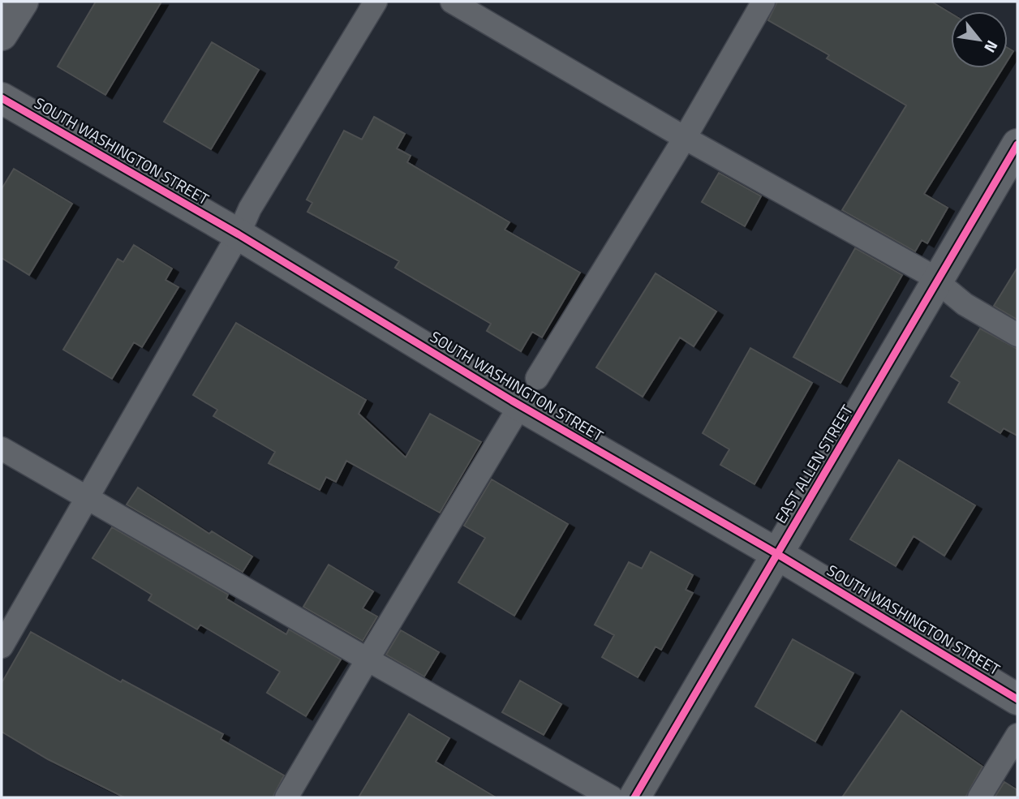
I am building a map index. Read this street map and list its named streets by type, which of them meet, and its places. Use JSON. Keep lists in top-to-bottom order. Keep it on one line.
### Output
{"streets":{"street":["SOUTH WASHINGTON STREET","EAST ALLEN STREET"]},"crossings":[["SOUTH WASHINGTON STREET","EAST ALLEN STREET"]],"north":"bottom right"}
